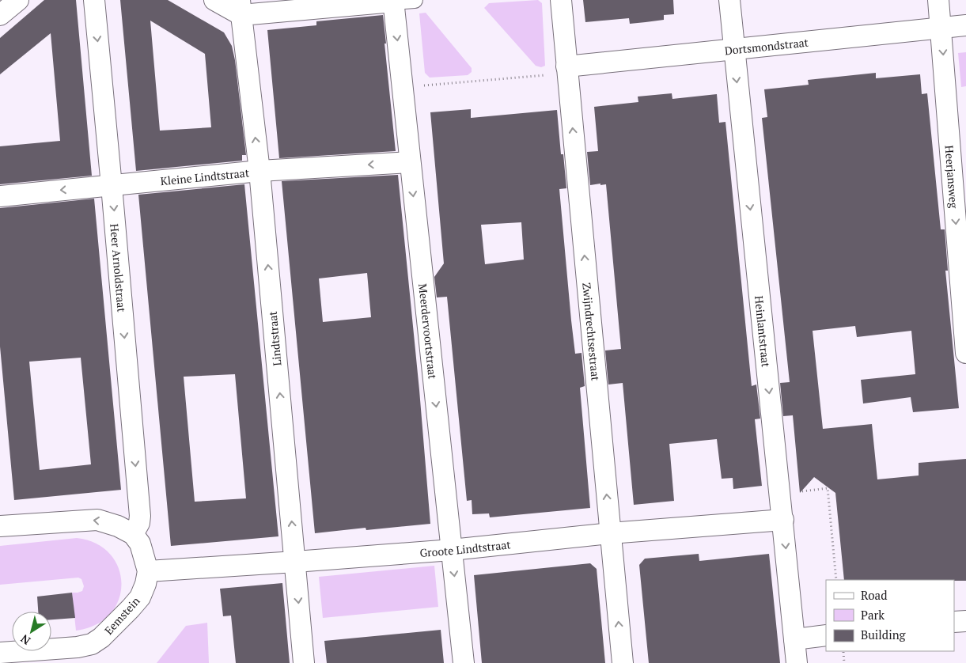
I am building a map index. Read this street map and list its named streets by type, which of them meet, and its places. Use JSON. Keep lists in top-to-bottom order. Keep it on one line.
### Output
{"streets":{"street":["Dortsmondstraat","Kleine Lindtstraat","Heerjansweg","Heer Arnoldstraat","Meerdervoortstraat","Zwijndrechtsestraat","Heinlantstraat","Lindtstraat","Groote Lindtstraat","Eemstein"]},"crossings":[["Dortsmondstraat","Heerjansweg"],["Dortsmondstraat","Zwijndrechtsestraat"],["Dortsmondstraat","Heinlantstraat"],["Kleine Lindtstraat","Heer Arnoldstraat"],["Kleine Lindtstraat","Meerdervoortstraat"],["Kleine Lindtstraat","Lindtstraat"],["Meerdervoortstraat","Groote Lindtstraat"],["Zwijndrechtsestraat","Groote Lindtstraat"],["Heinlantstraat","Groote Lindtstraat"],["Lindtstraat","Groote Lindtstraat"],["Groote Lindtstraat","Eemstein"]],"one_way":["Heerjansweg","Heer Arnoldstraat","Meerdervoortstraat","Zwijndrechtsestraat","Heinlantstraat"],"legend":["Road","Park","Building"],"north":"bottom left"}
